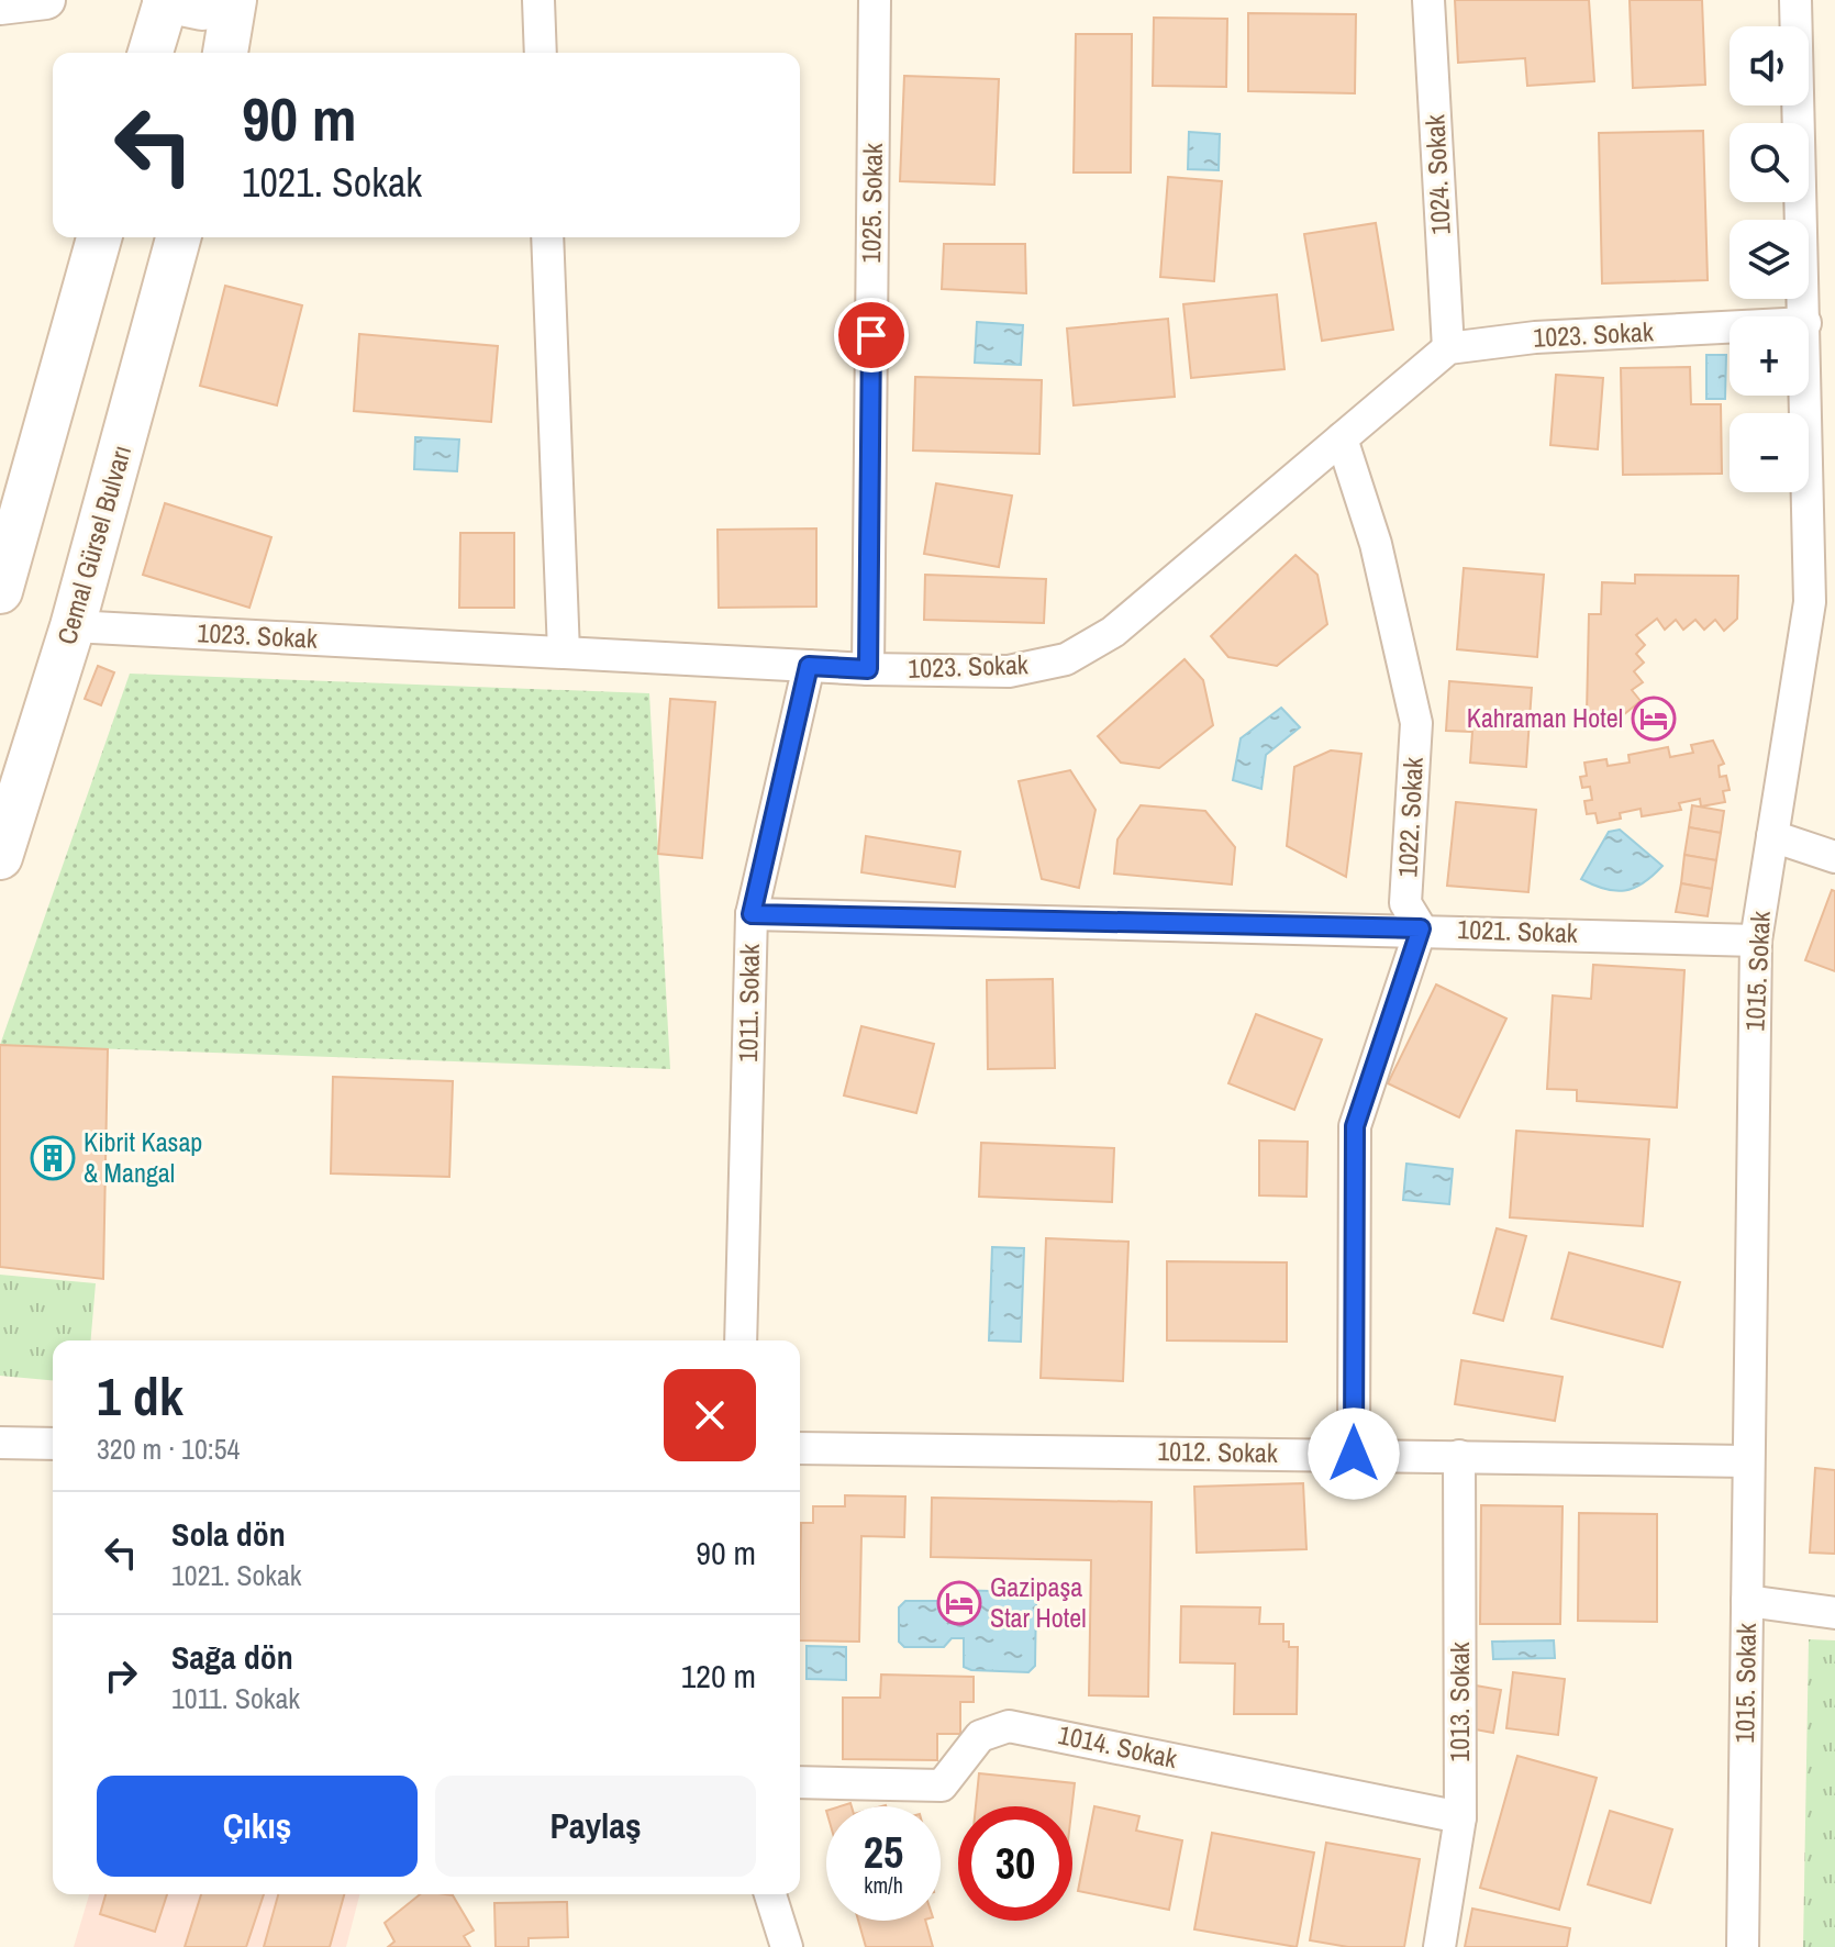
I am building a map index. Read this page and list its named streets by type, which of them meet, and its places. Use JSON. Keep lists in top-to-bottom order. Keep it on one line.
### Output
{"streets":{"main road":["Cemal Gürsel Bulvarı"],"street":["1024. Sokak","1025. Sokak","1023. Sokak","1022. Sokak","1021. Sokak","1015. Sokak","1011. Sokak","1012. Sokak","1013. Sokak","1014. Sokak"]},"crossings":[["1024. Sokak","1023. Sokak"],["1025. Sokak","1023. Sokak"],["1023. Sokak","Cemal Gürsel Bulvarı"],["1023. Sokak","1022. Sokak"],["1023. Sokak","1011. Sokak"],["1022. Sokak","1021. Sokak"],["1021. Sokak","1015. Sokak"],["1021. Sokak","1011. Sokak"],["1015. Sokak","1012. Sokak"],["1012. Sokak","1013. Sokak"],["1013. Sokak","1014. Sokak"]],"places":{"hotel":["Kahraman Hotel","Gazipaşa Star Hotel"],"building":["Kibrit Kasap & Mangal"]},"page":{"map_buttons":["+","−"],"turn":["90 m","1021. Sokak"],"heading":["1 dk","320 m · 10:54"],"list":[{"name":"Sola dön","note":"1021. Sokak","value":"90 m"},{"name":"Sağa dön","note":"1011. Sokak","value":"120 m"}],"buttons":["Çıkış","Paylaş"],"speed":"25 km/h","limit":"30"}}
